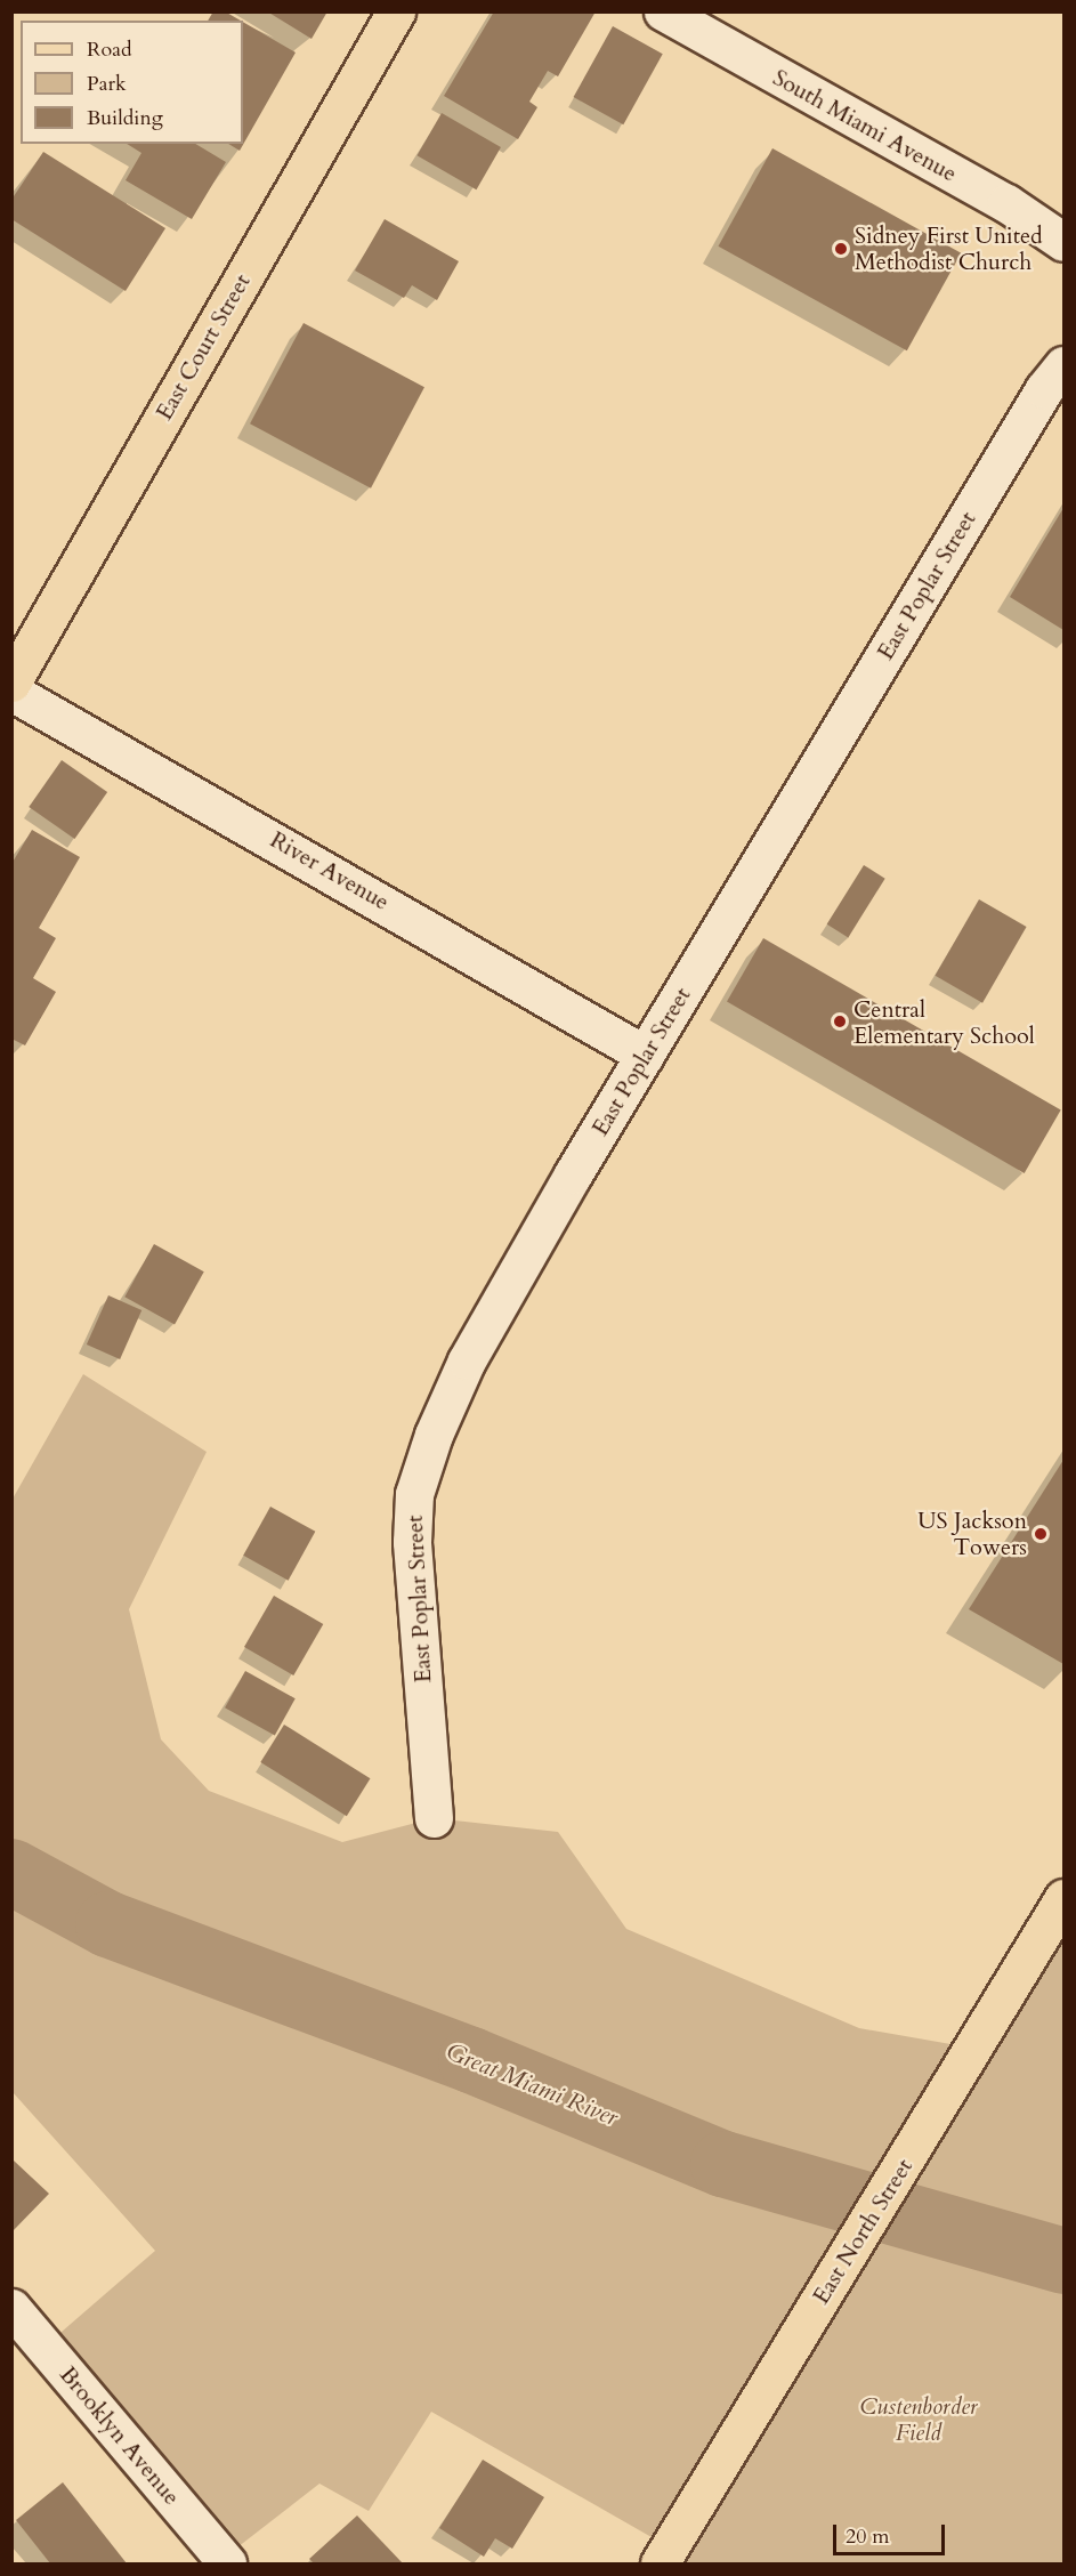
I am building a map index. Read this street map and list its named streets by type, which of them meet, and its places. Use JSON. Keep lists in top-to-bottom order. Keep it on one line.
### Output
{"streets":{"main road":["East Court Street","East North Street"],"street":["South Miami Avenue","East Poplar Street","River Avenue","Brooklyn Avenue"]},"crossings":[["East Poplar Street","River Avenue"]],"water":["Great Miami River"],"parks":["Custenborder Field"],"places":["Sidney First United Methodist Church","Central Elementary School","US Jackson Towers"],"legend":["Road","Park","Building"],"scale_bar":"20 m"}
